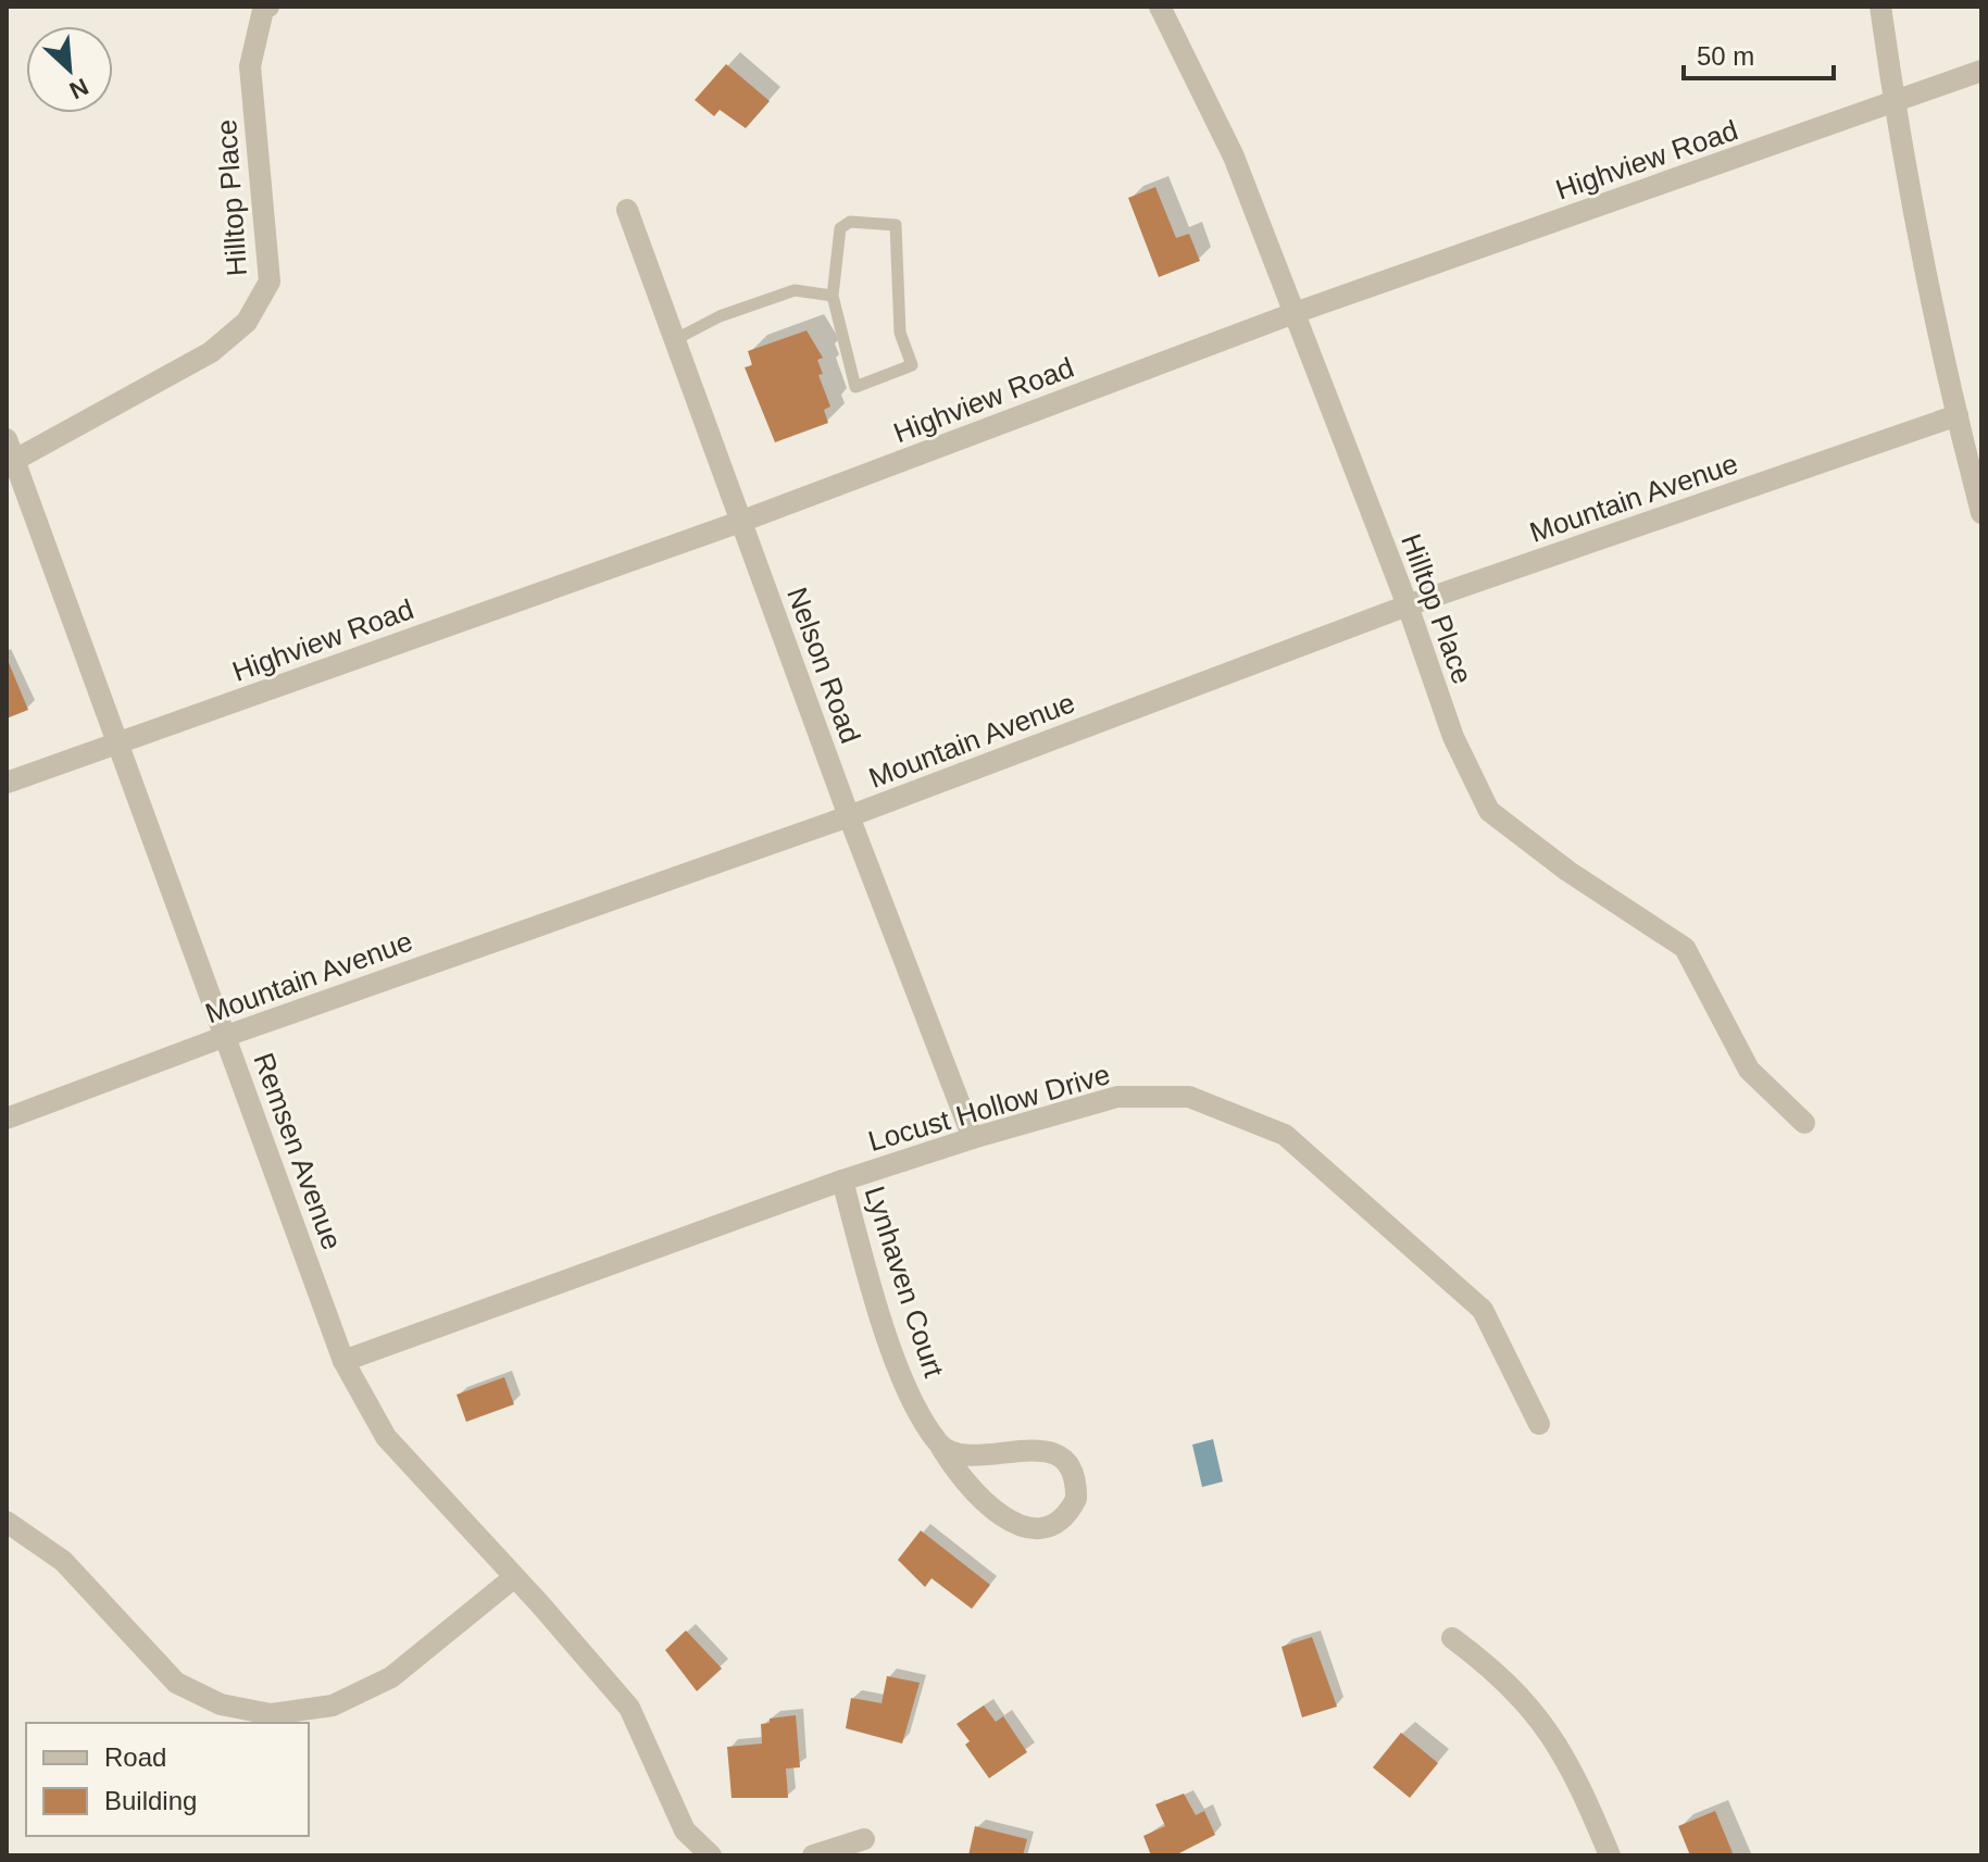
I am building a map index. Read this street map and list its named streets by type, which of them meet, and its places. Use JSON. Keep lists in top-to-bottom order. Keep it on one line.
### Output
{"streets":{"street":["Highview Road","Hilltop Place","Mountain Avenue","Nelson Road","Locust Hollow Drive","Remsen Avenue","Lynhaven Court"]},"crossings":[["Highview Road","Hilltop Place"],["Highview Road","Nelson Road"],["Highview Road","Remsen Avenue"],["Hilltop Place","Mountain Avenue"],["Hilltop Place","Remsen Avenue"],["Mountain Avenue","Nelson Road"],["Mountain Avenue","Remsen Avenue"],["Nelson Road","Locust Hollow Drive"],["Locust Hollow Drive","Remsen Avenue"],["Locust Hollow Drive","Lynhaven Court"]],"legend":["Road","Building"],"scale_bar":"50 m","north":"bottom right"}
